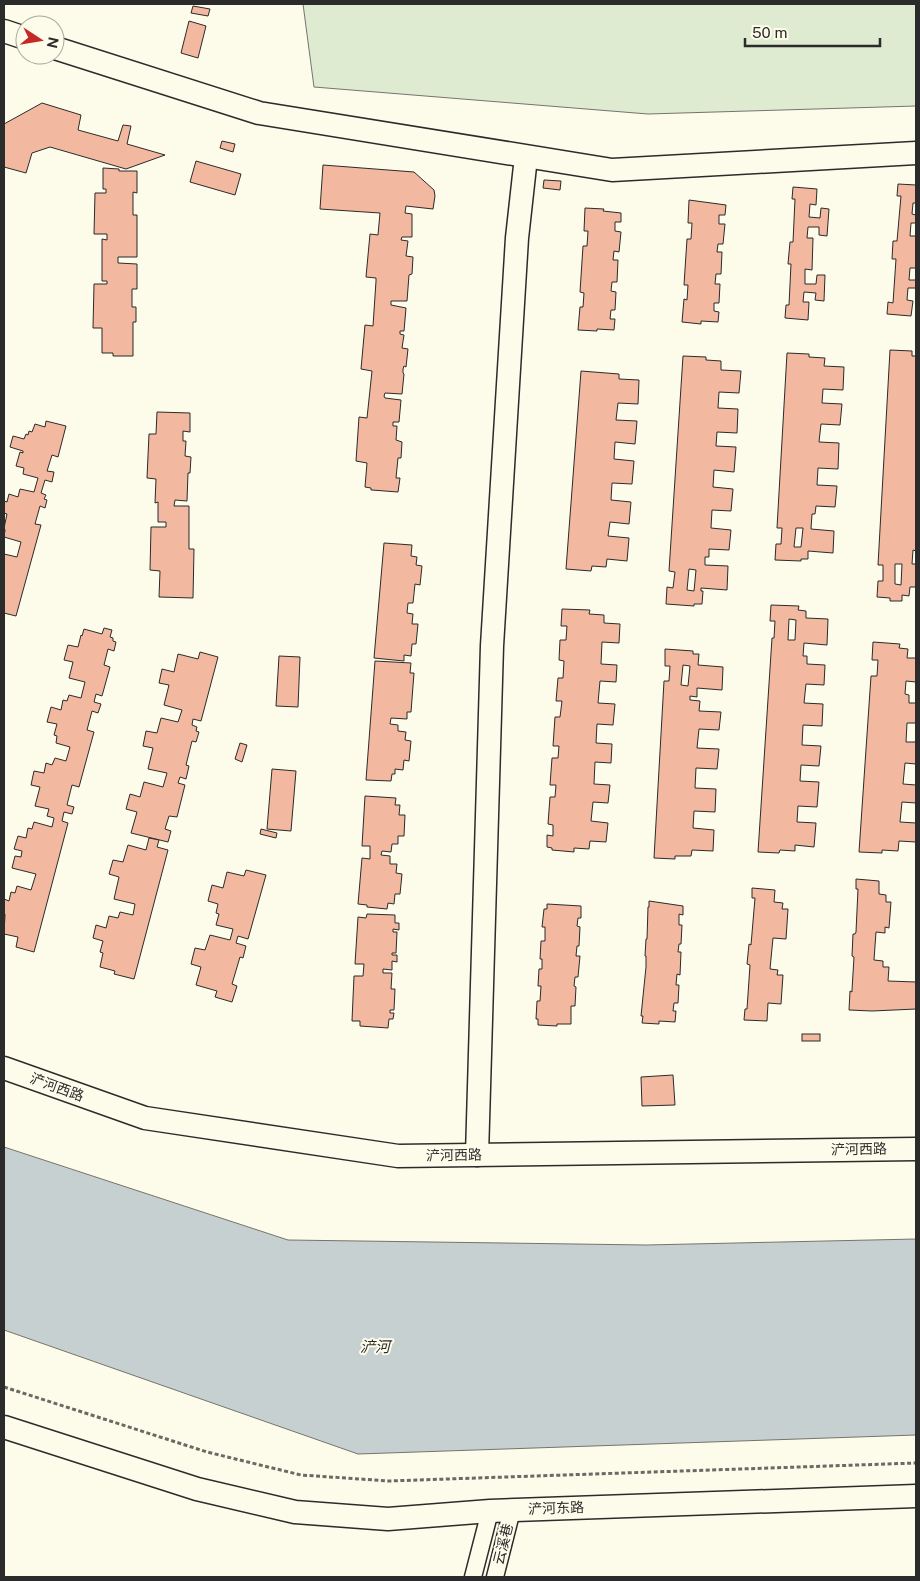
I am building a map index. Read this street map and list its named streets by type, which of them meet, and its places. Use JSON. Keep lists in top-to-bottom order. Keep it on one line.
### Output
{"streets":{"street":["浐河西路","浐河东路","云溪巷"]},"crossings":[["浐河东路","云溪巷"]],"water":["浐河"],"scale_bar":"50 m","north":"right"}
